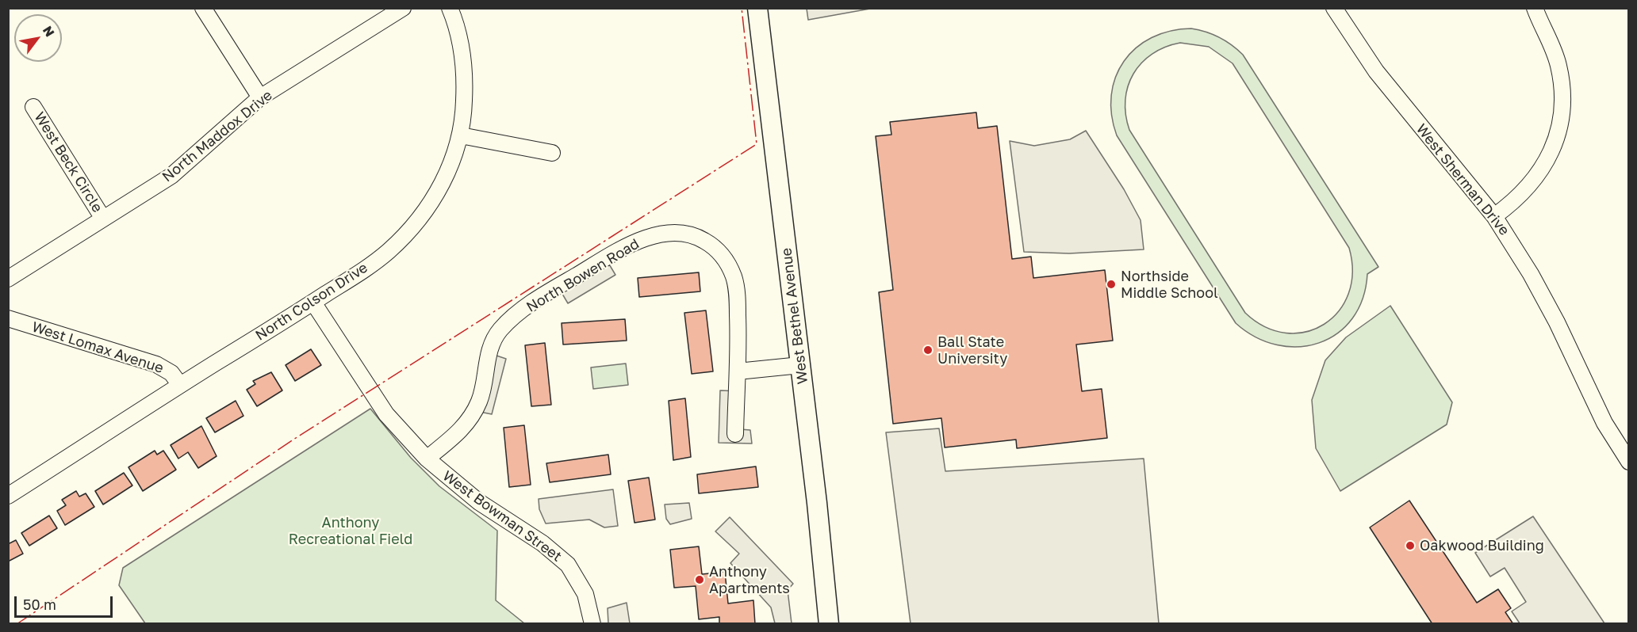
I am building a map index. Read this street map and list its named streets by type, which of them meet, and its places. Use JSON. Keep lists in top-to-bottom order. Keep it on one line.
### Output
{"streets":{"main road":["West Bethel Avenue"],"street":["North Maddox Drive","West Beck Circle","West Sherman Drive","North Bowen Road","North Colson Drive","West Lomax Avenue","West Bowman Street"]},"crossings":[["North Maddox Drive","West Beck Circle"],["North Bowen Road","West Bowman Street"],["North Colson Drive","West Lomax Avenue"],["North Colson Drive","West Bowman Street"]],"parks":["Anthony Recreational Field"],"places":["Northside Middle School","Ball State University","Oakwood Building","Anthony Apartments"],"scale_bar":"50 m","north":"top right"}
